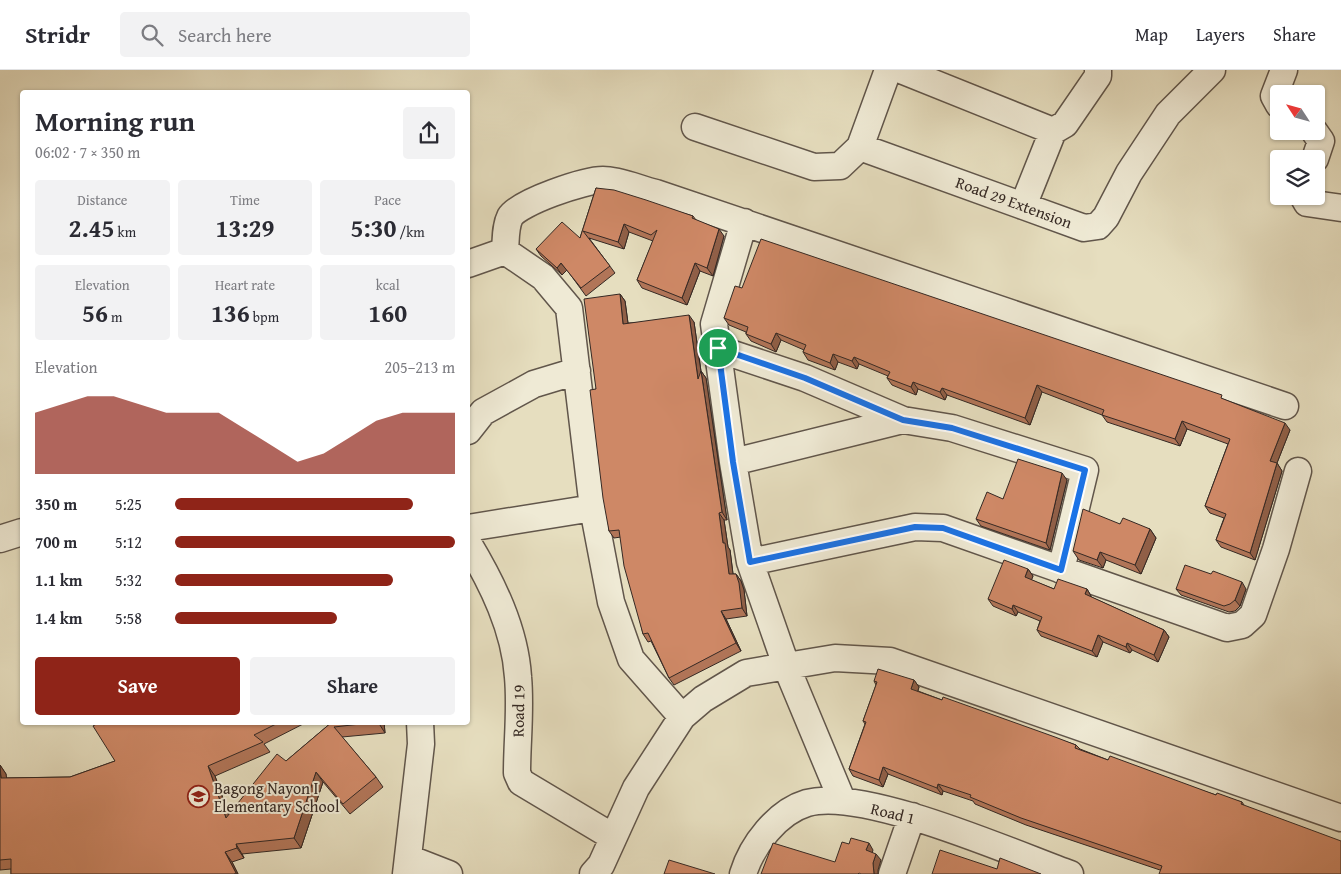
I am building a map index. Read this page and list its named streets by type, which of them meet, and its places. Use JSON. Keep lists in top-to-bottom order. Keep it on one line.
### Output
{"streets":{"street":["Road 29 Extension","Road 19","Road 1"]},"places":{"school or university":["Bagong Nayon I Elementary School"]},"north":"top left","page":{"header":"Stridr","search":"Search here","nav":["Map","Layers","Share"],"heading":["Morning run","06:02 · 7 × 350 m"],"stats":[["Distance","2.45 km"],["Time","13:29"],["Pace","5:30 /km"],["Elevation","56 m"],["Heart rate","136 bpm"],["kcal","160"]],"chart":["Elevation","205–213 m"],"list":[{"name":"350 m","note":"5:25"},{"name":"700 m","note":"5:12"},{"name":"1.1 km","note":"5:32"},{"name":"1.4 km","note":"5:58"}],"buttons":["Save","Share"]}}
